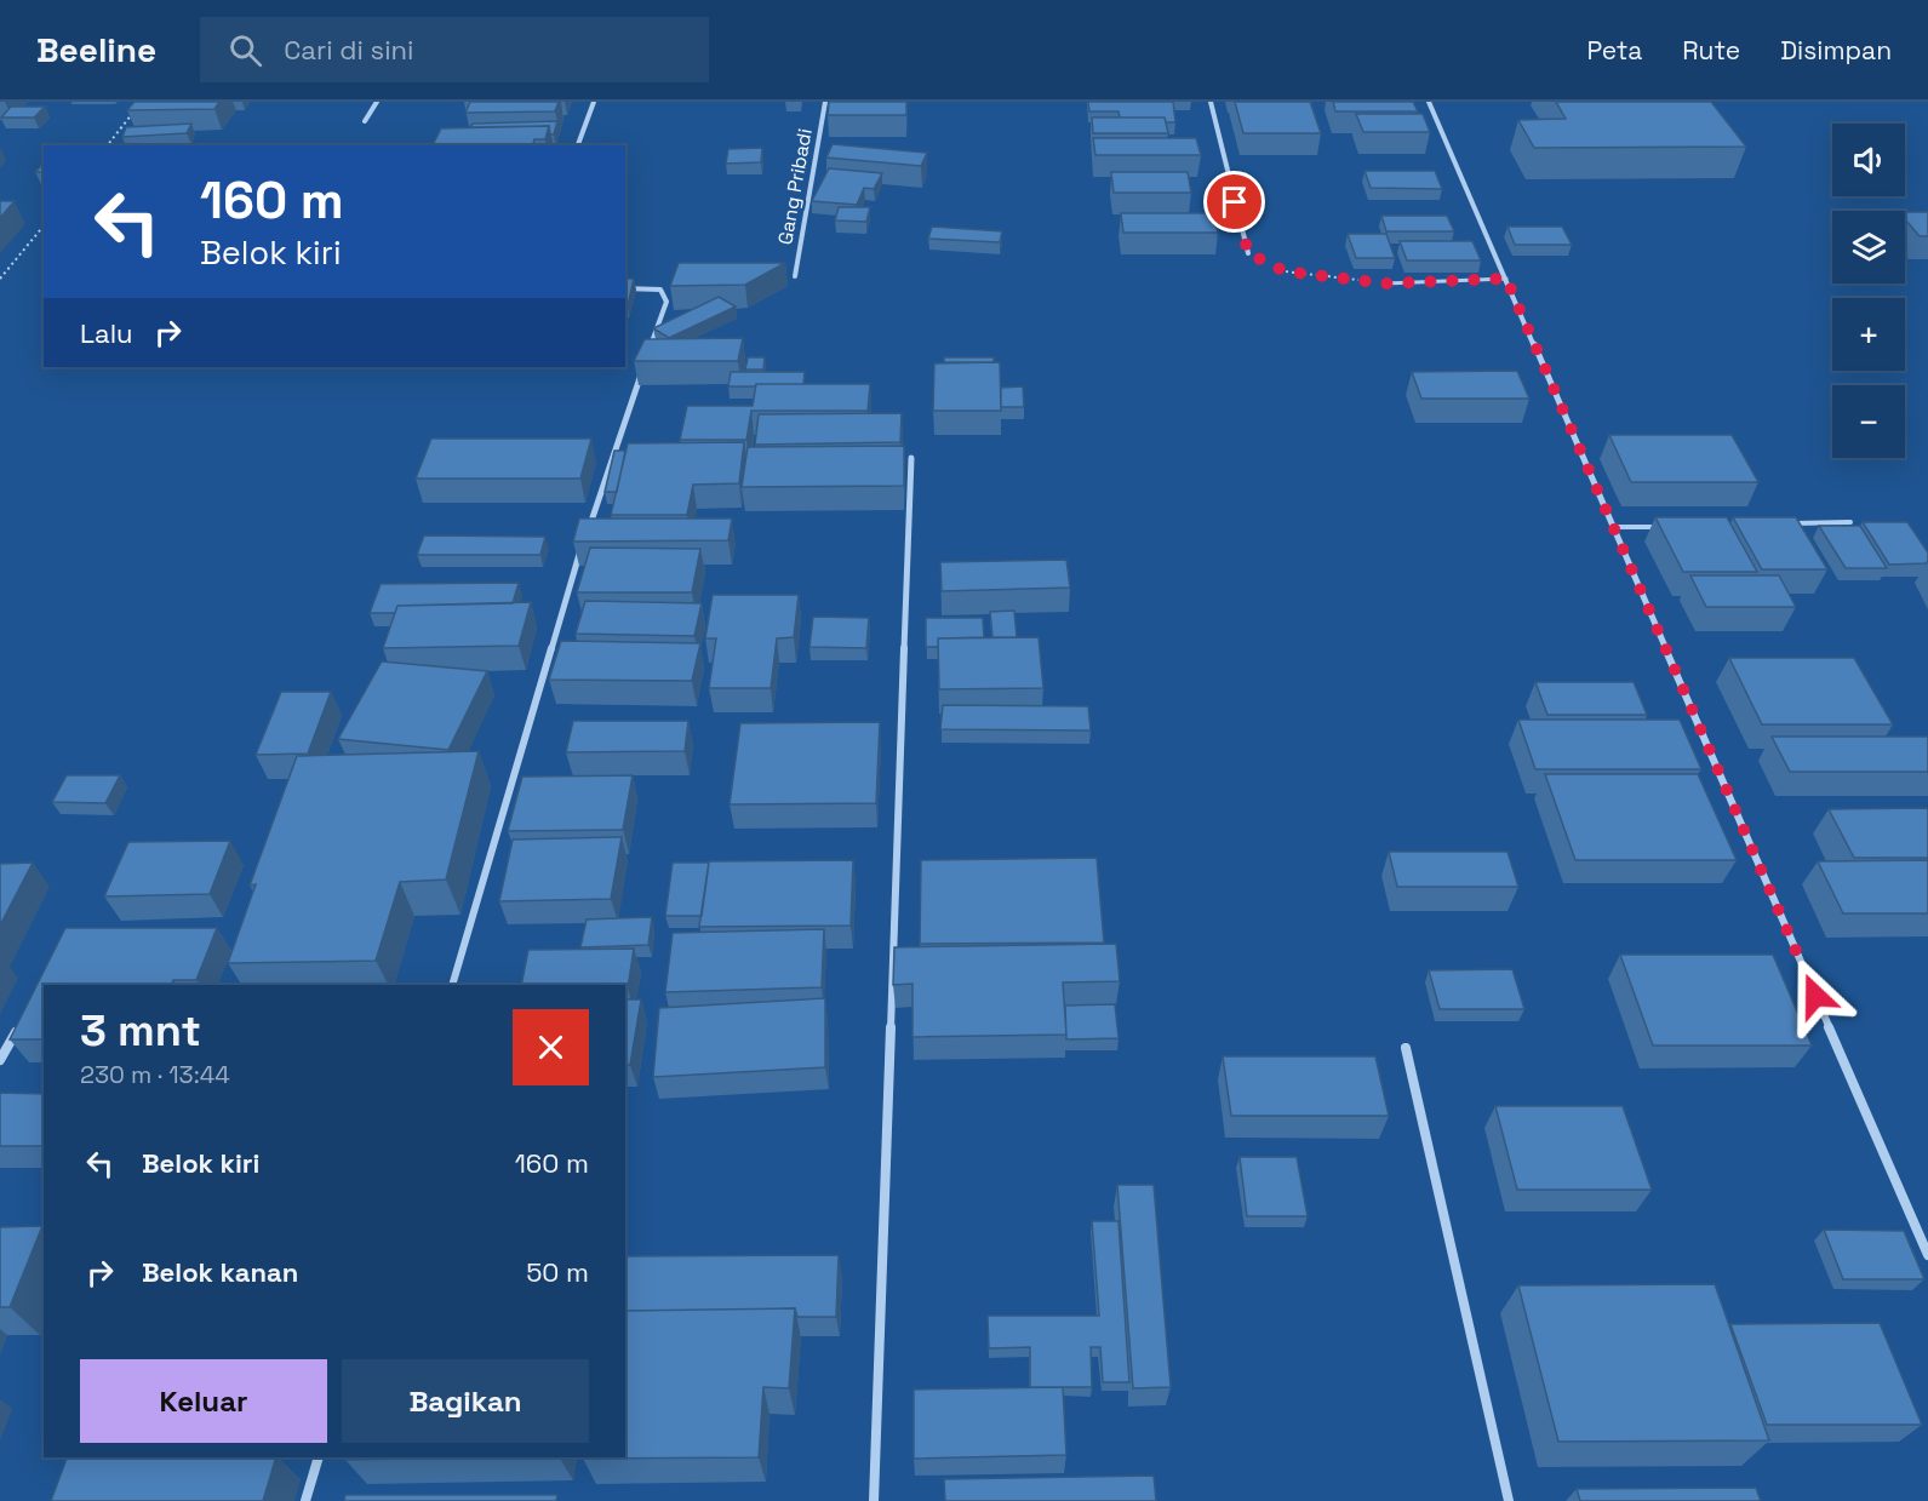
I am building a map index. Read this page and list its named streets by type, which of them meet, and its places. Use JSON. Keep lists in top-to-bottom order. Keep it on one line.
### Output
{"streets":{"street":["Gang Pribadi"]},"page":{"header":"Beeline","search":"Cari di sini","nav":["Peta","Rute","Disimpan"],"map_buttons":["+","−"],"turn":["160 m","Belok kiri"],"then":"Lalu","heading":["3 mnt","230 m · 13:44"],"list":[{"name":"Belok kiri","value":"160 m"},{"name":"Belok kanan","value":"50 m"}],"buttons":["Keluar","Bagikan"]}}
